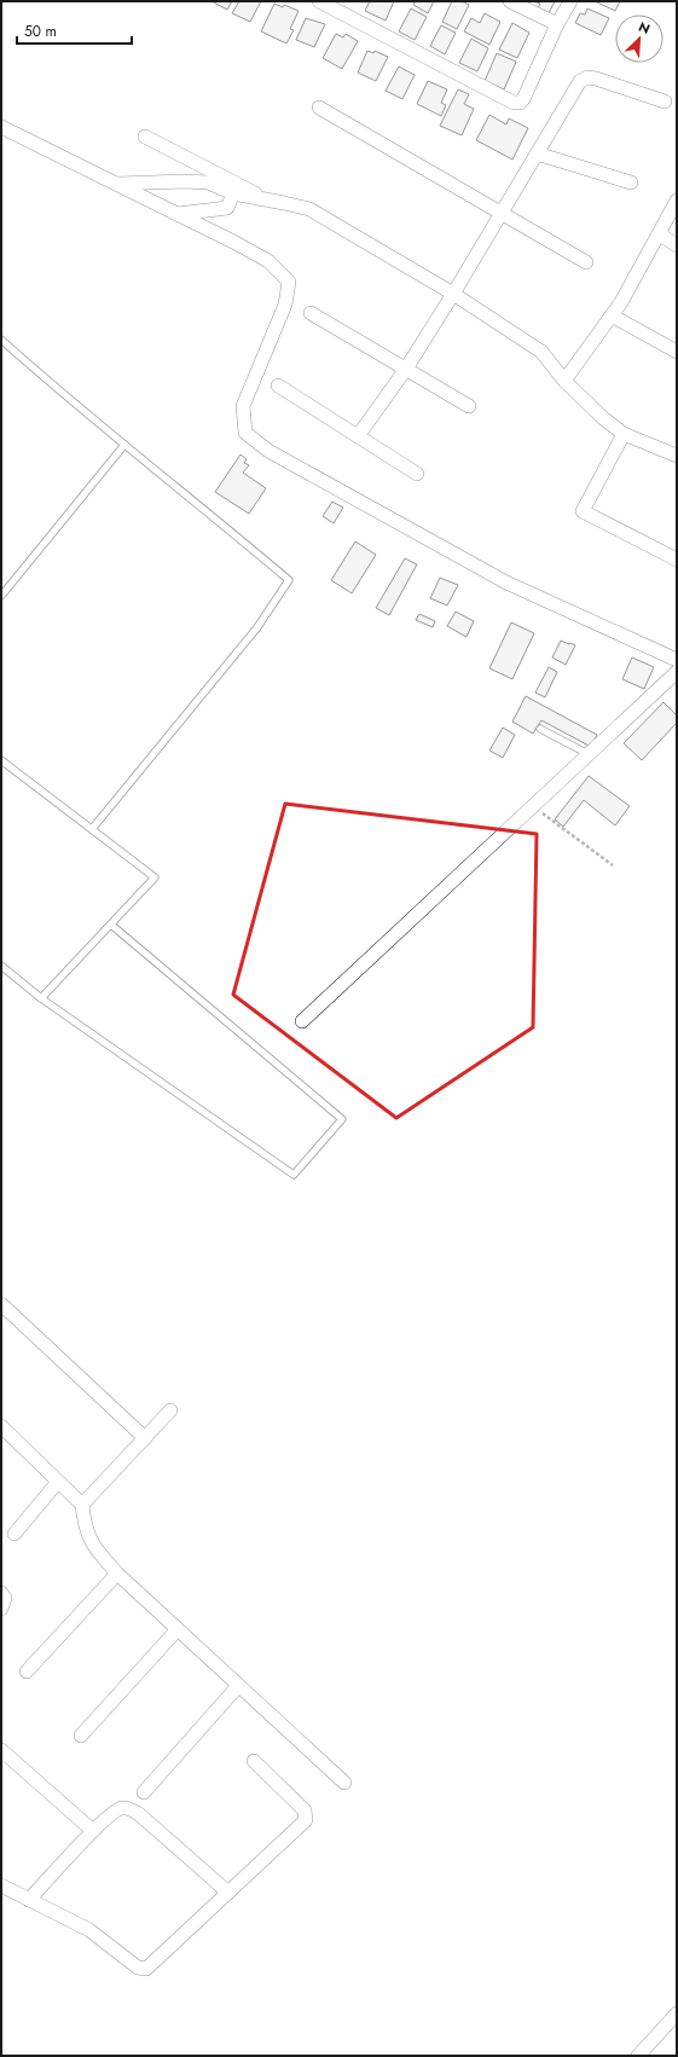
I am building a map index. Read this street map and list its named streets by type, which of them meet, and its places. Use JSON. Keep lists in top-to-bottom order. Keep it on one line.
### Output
{"scale_bar":"50 m","north":"top right"}
